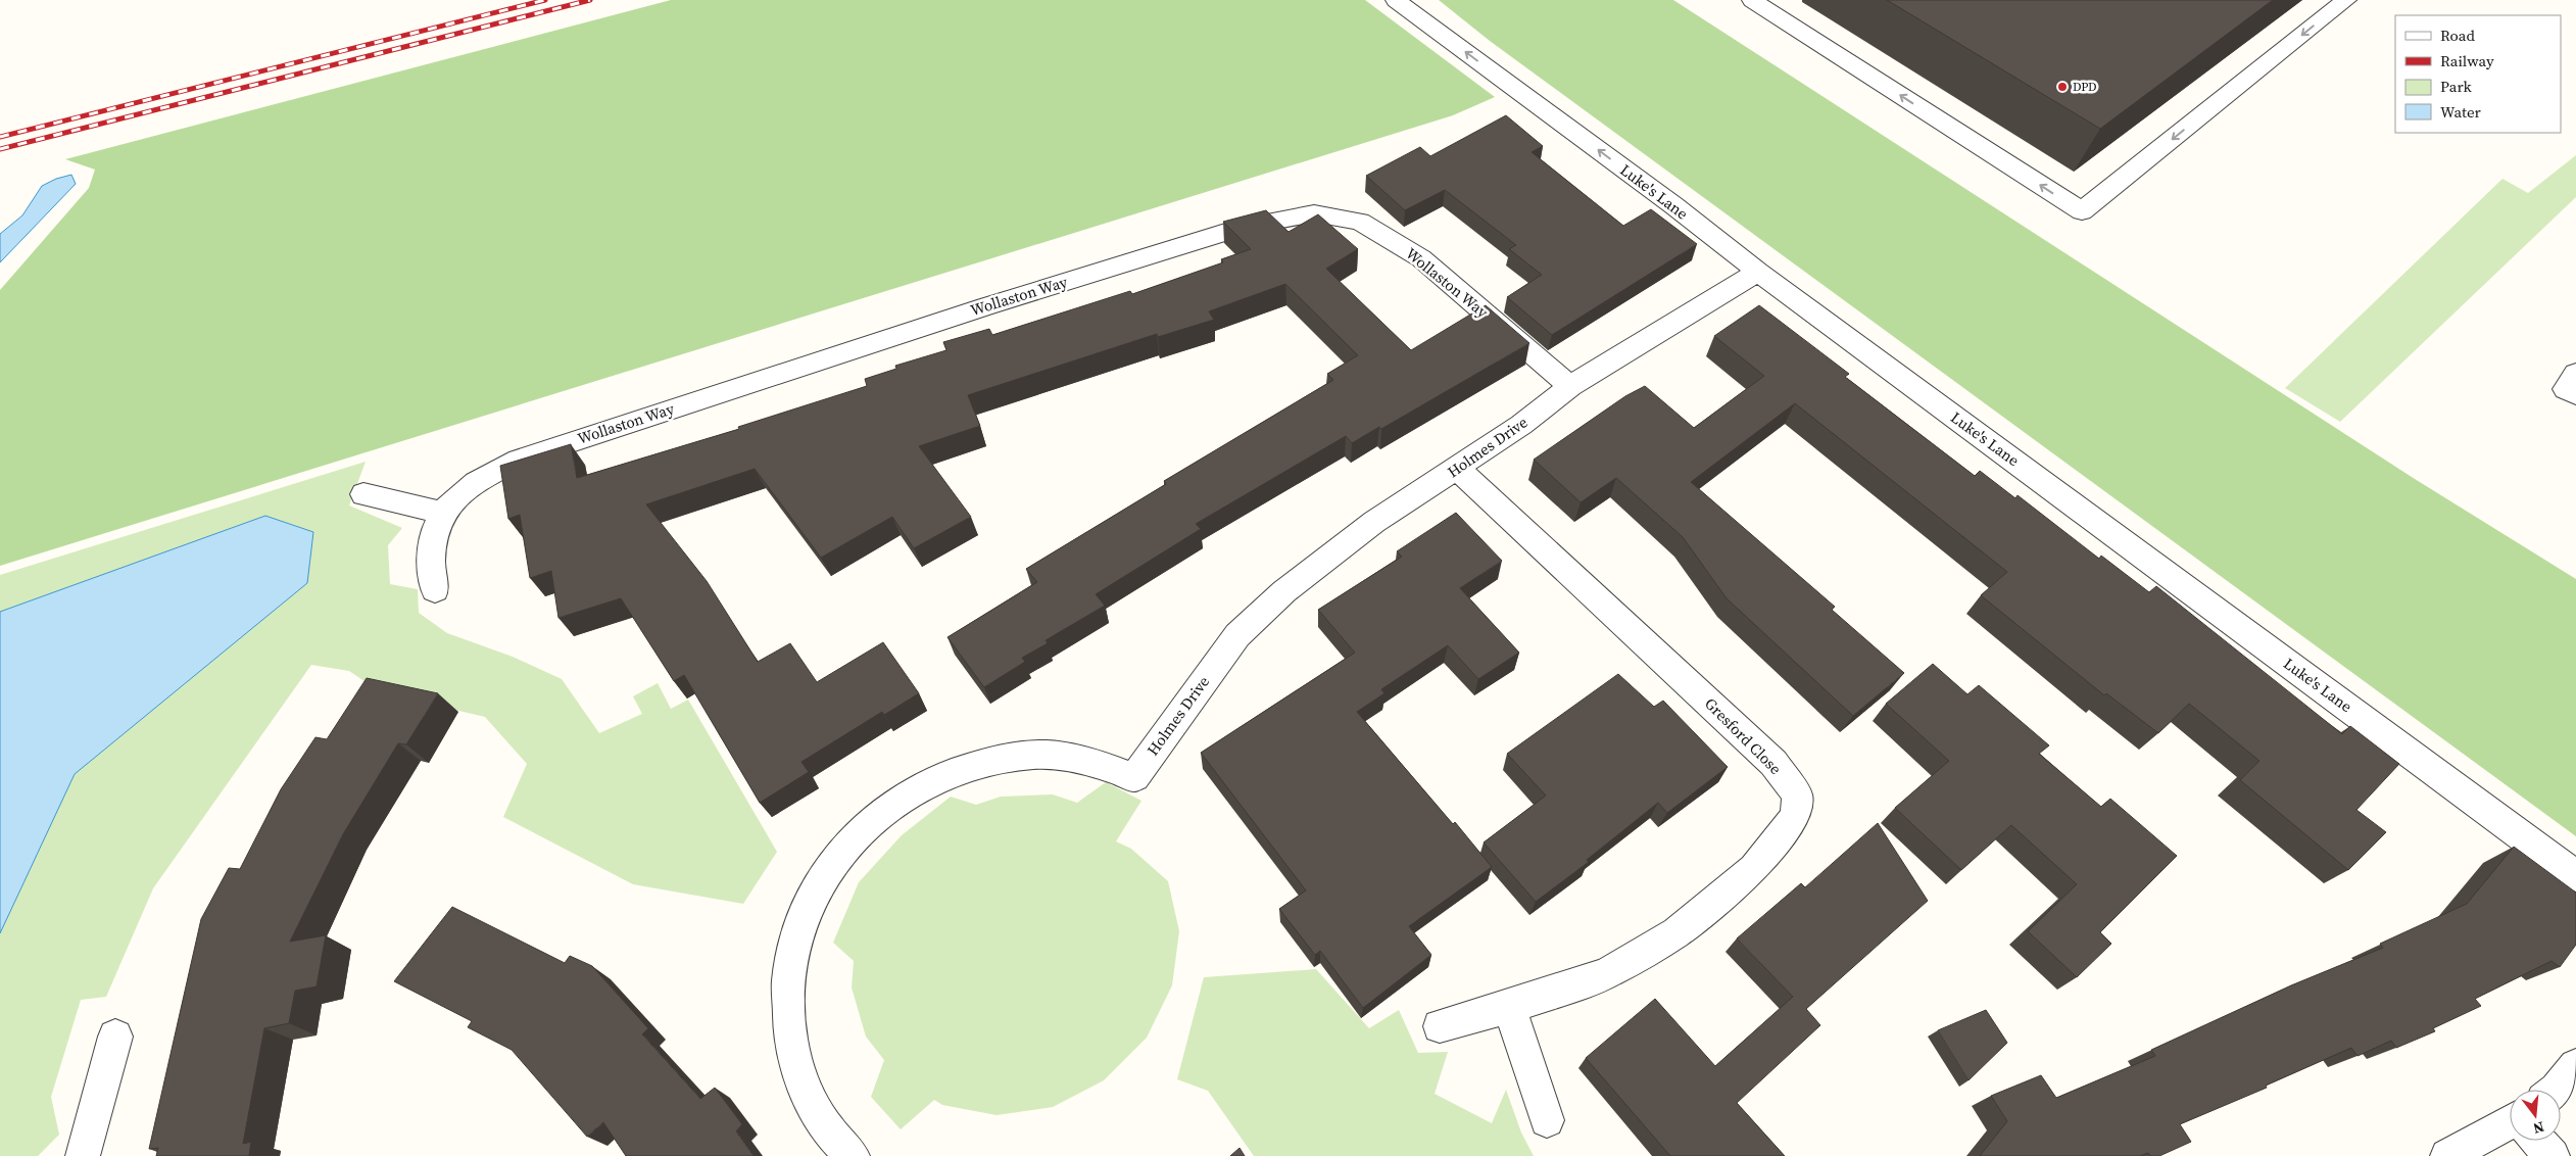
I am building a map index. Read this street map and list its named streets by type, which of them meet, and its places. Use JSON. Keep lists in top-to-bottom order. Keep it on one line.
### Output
{"streets":{"street":["Luke's Lane","Wollaston Way","Holmes Drive","Gresford Close"]},"crossings":[["Luke's Lane","Holmes Drive"],["Wollaston Way","Holmes Drive"],["Holmes Drive","Gresford Close"]],"places":["DPD"],"legend":["Road","Railway","Park","Water"],"north":"bottom"}
